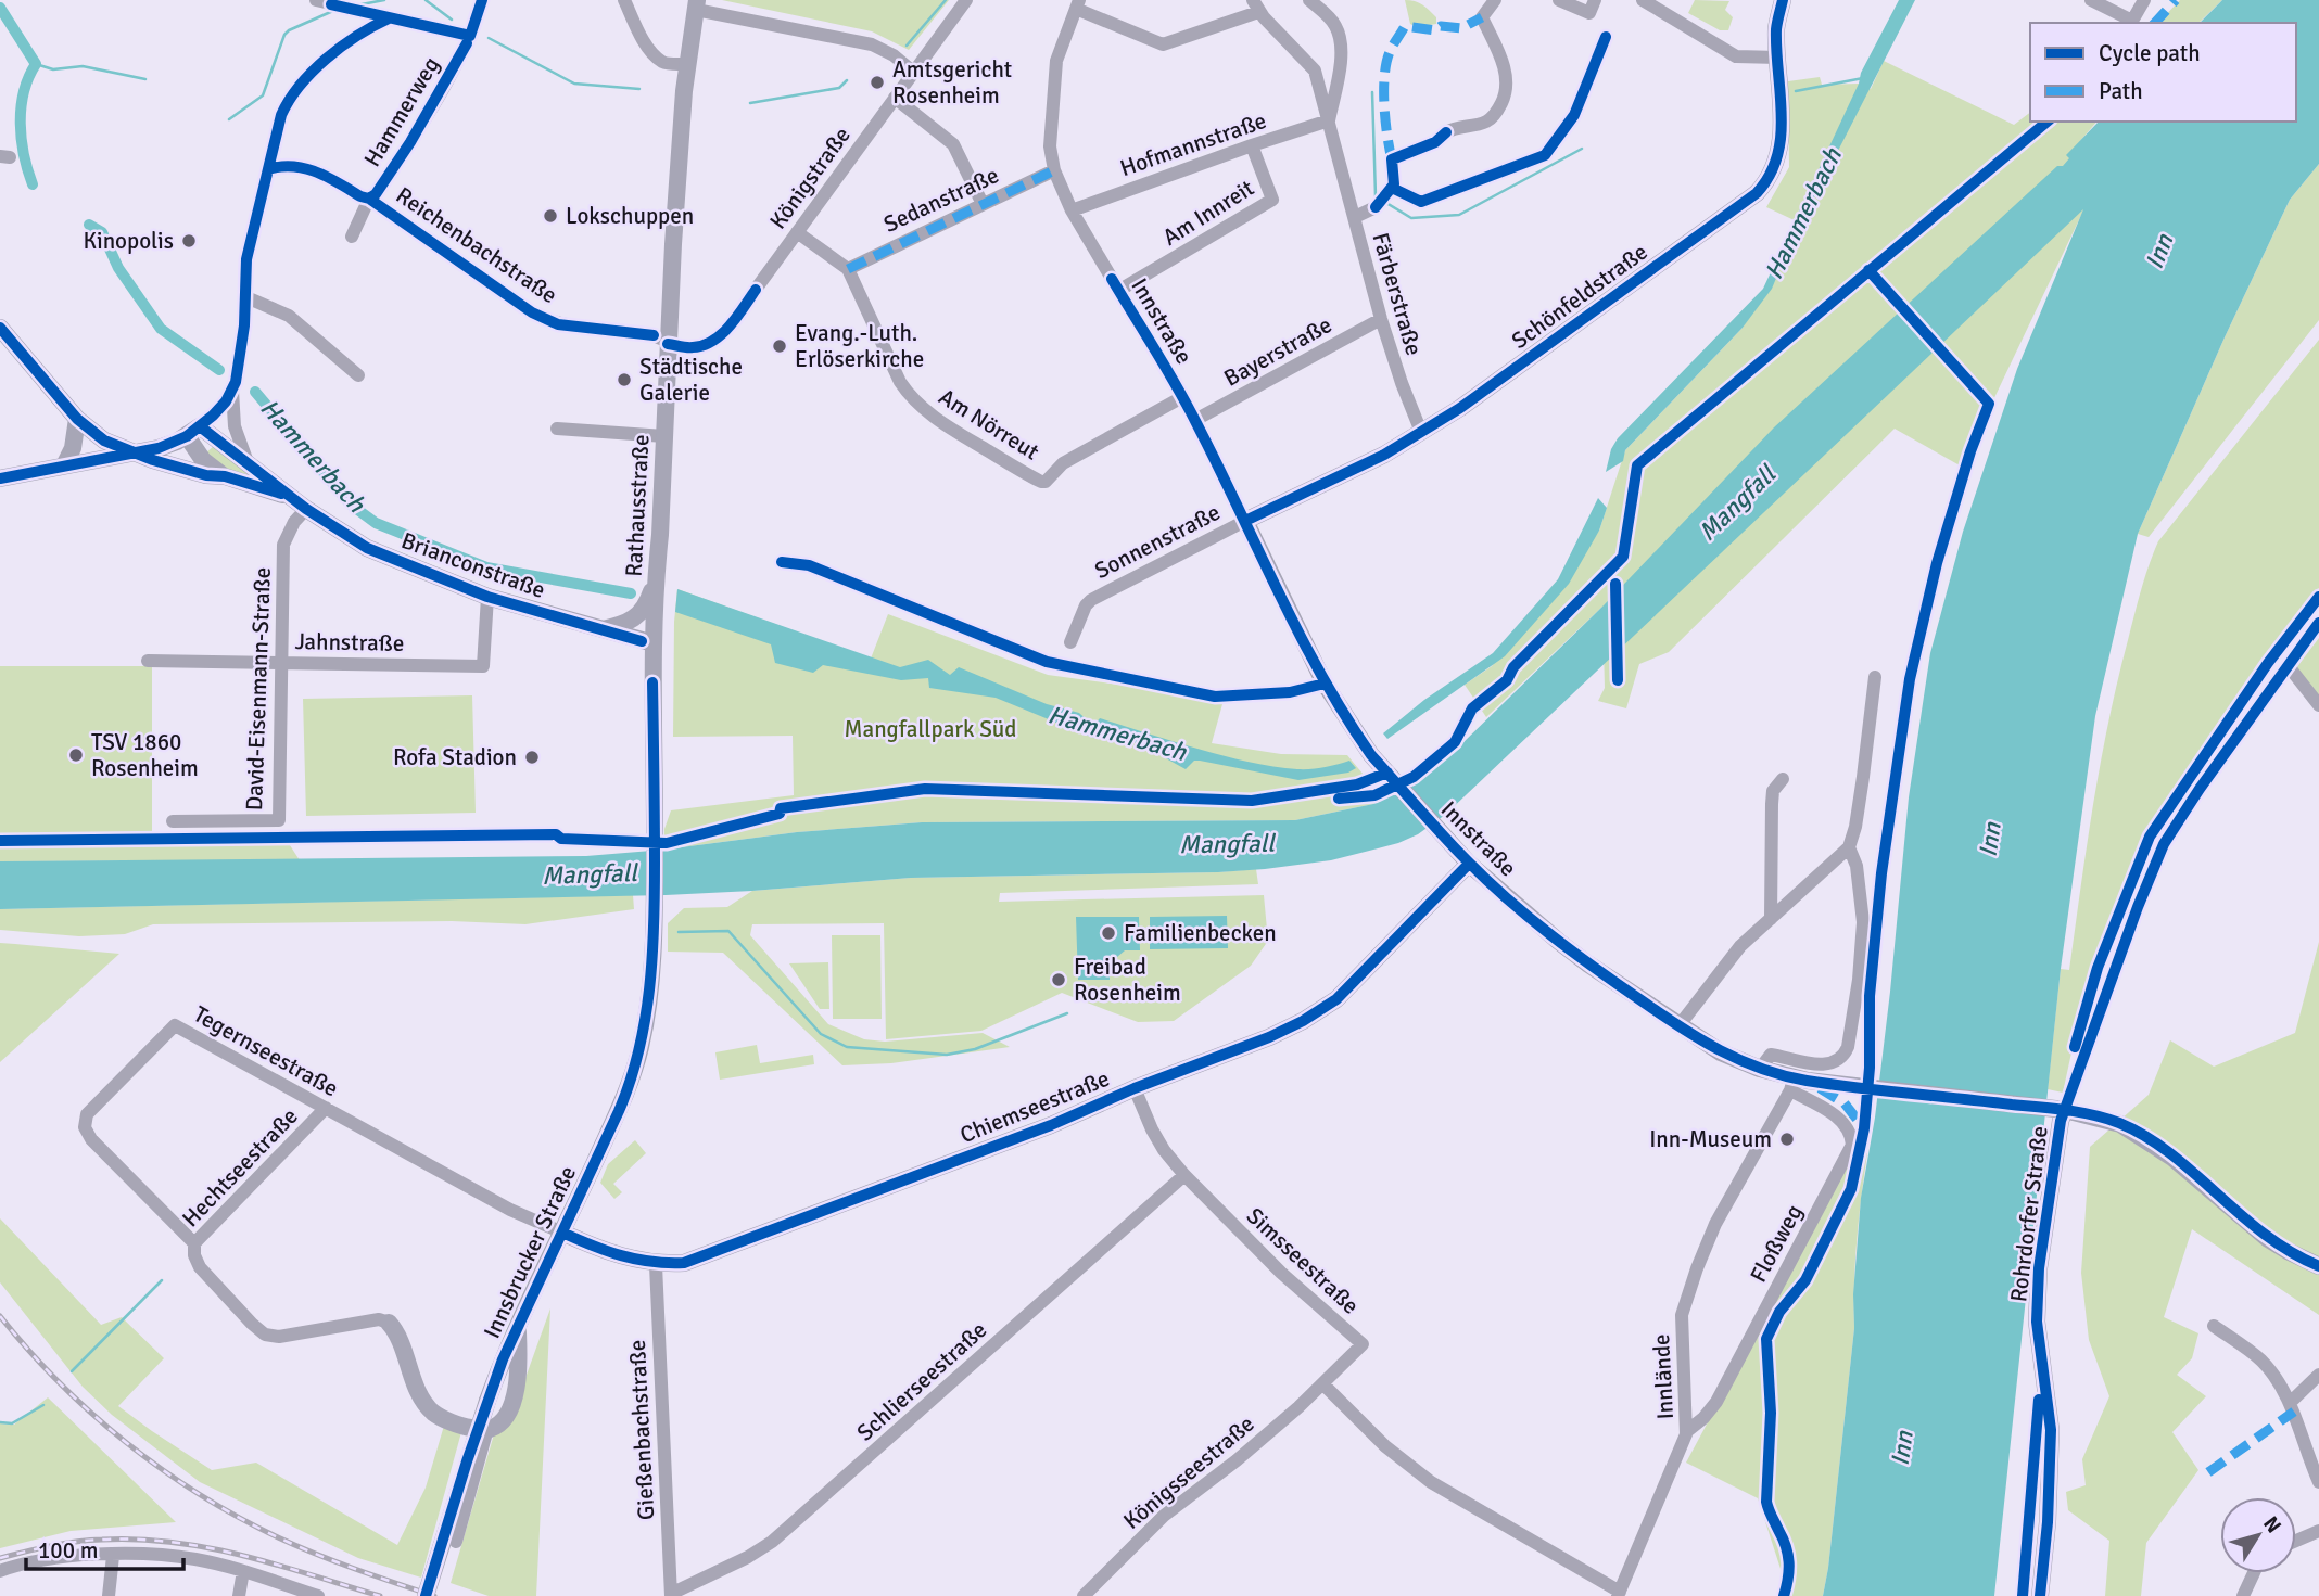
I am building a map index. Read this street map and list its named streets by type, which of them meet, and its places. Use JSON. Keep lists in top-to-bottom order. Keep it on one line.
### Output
{"streets":{"main road":["Schönfeldstraße","Innstraße","Rathausstraße","Brianconstraße","Chiemseestraße","Rohrdorfer Straße","Innsbrucker Straße"],"street":["Hammerweg","Hofmannstraße","Königstraße","Sedanstraße","Am Innreit","Reichenbachstraße","Färberstraße","Bayerstraße","Am Nörreut","Sonnenstraße","Jahnstraße","David-Eisenmann-Straße","Tegernseestraße","Hechtseestraße","Floßweg","Simsseestraße","Innlände","Schlierseestraße","Gießenbachstraße","Königsseestraße"]},"crossings":[["Hammerweg","Reichenbachstraße"],["Hofmannstraße","Am Innreit"],["Hofmannstraße","Färberstraße"],["Hofmannstraße","Innstraße"],["Königstraße","Reichenbachstraße"],["Königstraße","Am Nörreut"],["Königstraße","Rathausstraße"],["Sedanstraße","Innstraße"],["Sedanstraße","Am Nörreut"],["Am Innreit","Innstraße"],["Reichenbachstraße","Rathausstraße"],["Färberstraße","Schönfeldstraße"],["Färberstraße","Bayerstraße"],["Schönfeldstraße","Innstraße"],["Schönfeldstraße","Sonnenstraße"],["Innstraße","Bayerstraße"],["Innstraße","Am Nörreut"],["Innstraße","Sonnenstraße"],["Innstraße","Chiemseestraße"],["Innstraße","Rohrdorfer Straße"],["Innstraße","Floßweg"],["Innstraße","Innlände"],["Rathausstraße","Brianconstraße"],["Rathausstraße","Innsbrucker Straße"],["Brianconstraße","Jahnstraße"],["Brianconstraße","David-Eisenmann-Straße"],["Jahnstraße","David-Eisenmann-Straße"],["Tegernseestraße","Chiemseestraße"],["Tegernseestraße","Hechtseestraße"],["Tegernseestraße","Innsbrucker Straße"],["Chiemseestraße","Innsbrucker Straße"],["Chiemseestraße","Simsseestraße"],["Chiemseestraße","Gießenbachstraße"],["Floßweg","Innlände"],["Simsseestraße","Schlierseestraße"],["Simsseestraße","Königsseestraße"],["Schlierseestraße","Gießenbachstraße"]],"water":["Hammerbach","Inn","Mangfall"],"parks":["Mangfallpark Süd"],"places":["Amtsgericht Rosenheim","Lokschuppen","Kinopolis","Evang.-Luth. Erlöserkirche","Städtische Galerie","TSV 1860 Rosenheim","Rofa Stadion","Familienbecken","Freibad Rosenheim","Inn-Museum"],"legend":["Cycle path","Path"],"scale_bar":"100 m","north":"top right"}
